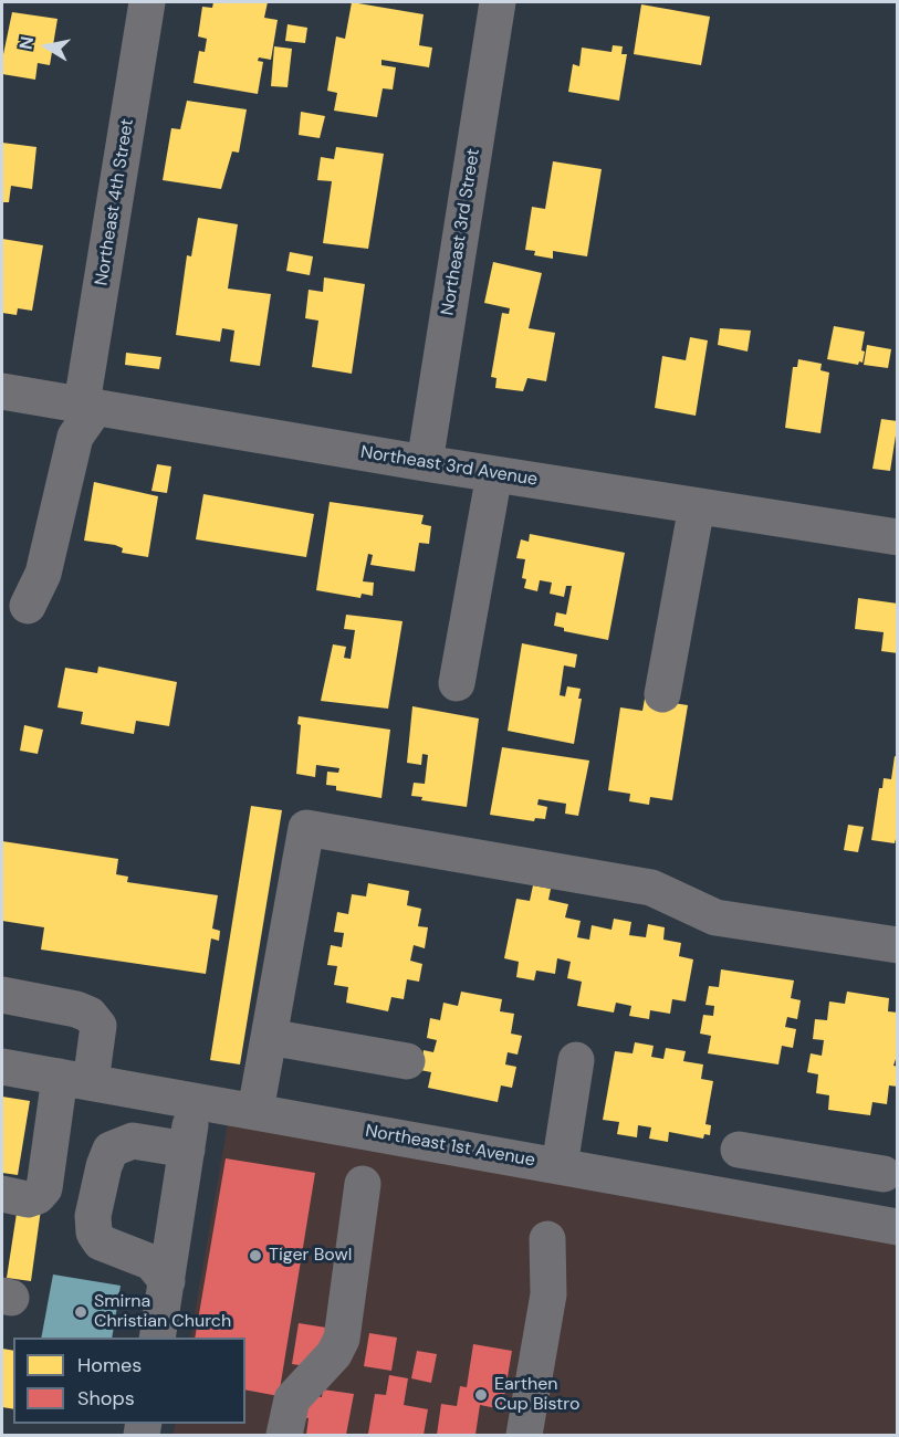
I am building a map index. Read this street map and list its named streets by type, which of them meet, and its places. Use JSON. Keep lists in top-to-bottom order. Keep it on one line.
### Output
{"streets":{"street":["Northeast 4th Street","Northeast 3rd Street","Northeast 3rd Avenue","Northeast 1st Avenue"]},"crossings":[["Northeast 4th Street","Northeast 3rd Avenue"],["Northeast 3rd Street","Northeast 3rd Avenue"]],"places":["Tiger Bowl","Smirna Christian Church","Earthen Cup Bistro"],"legend":["Homes","Shops"],"north":"left"}
